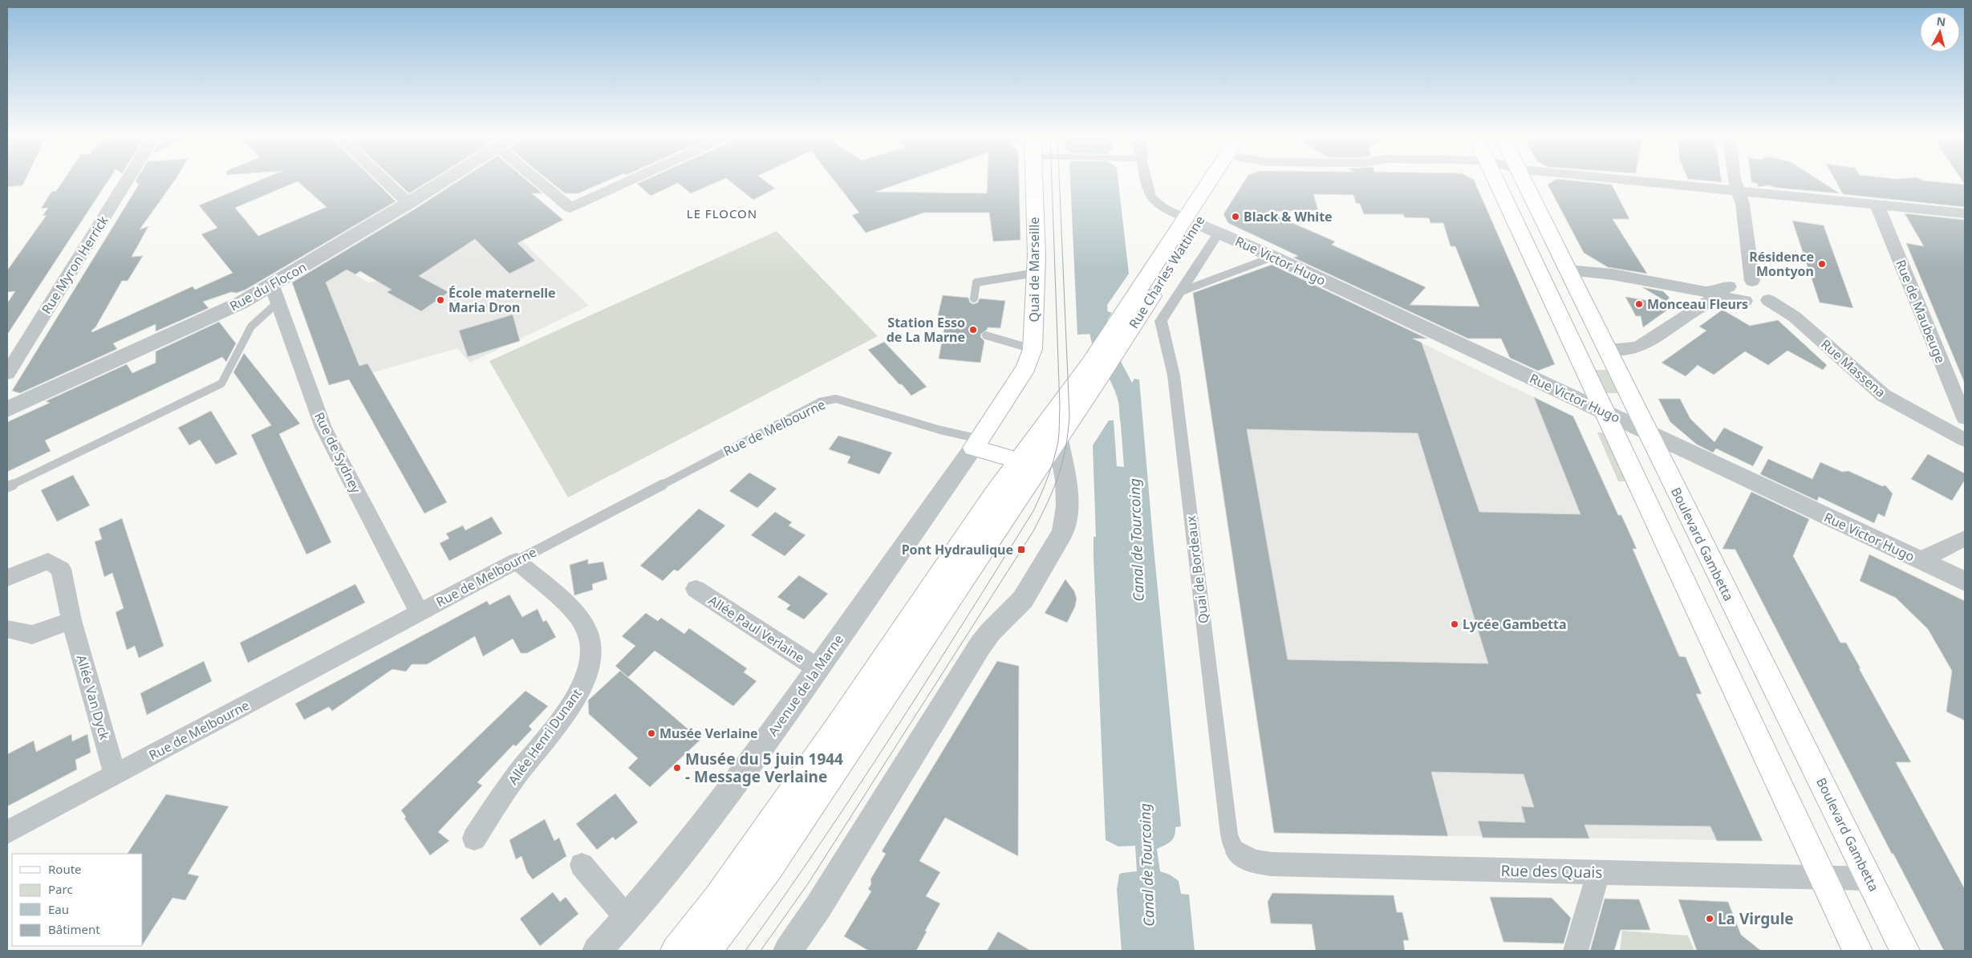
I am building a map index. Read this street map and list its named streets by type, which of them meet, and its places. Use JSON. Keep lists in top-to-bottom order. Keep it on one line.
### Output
{"streets":{"main road":["Quai de Marseille","Rue Charles Wattinne","Boulevard Gambetta","Avenue de la Marne"],"street":["Rue Victor Hugo","Rue Myron Herrick","Rue du Flocon","Rue de Maubeuge","Rue Massena","Rue de Melbourne","Rue de Sydney","Quai de Bordeaux","Allée Paul Verlaine","Allée Van Dyck","Allée Henri Dunant","Rue des Quais"]},"crossings":[["Rue Victor Hugo","Rue Charles Wattinne"],["Rue Victor Hugo","Boulevard Gambetta"],["Rue Victor Hugo","Quai de Bordeaux"],["Quai de Marseille","Avenue de la Marne"],["Rue du Flocon","Rue de Sydney"],["Rue de Melbourne","Rue de Sydney"],["Rue de Melbourne","Avenue de la Marne"],["Rue de Melbourne","Allée Van Dyck"],["Rue de Melbourne","Allée Henri Dunant"],["Boulevard Gambetta","Rue des Quais"],["Quai de Bordeaux","Rue des Quais"],["Allée Paul Verlaine","Avenue de la Marne"]],"districts":["LE FLOCON"],"water":["Canal de Tourcoing"],"places":{"other":["Black & White","Résidence Montyon","École maternelle Maria Dron","Monceau Fleurs","Station Esso de La Marne","Lycée Gambetta","Musée Verlaine","Musée du 5 juin 1944 - Message Verlaine","La Virgule"],"transit":["Pont Hydraulique"]},"legend":["Route","Parc","Eau","Bâtiment"],"north":"top"}
